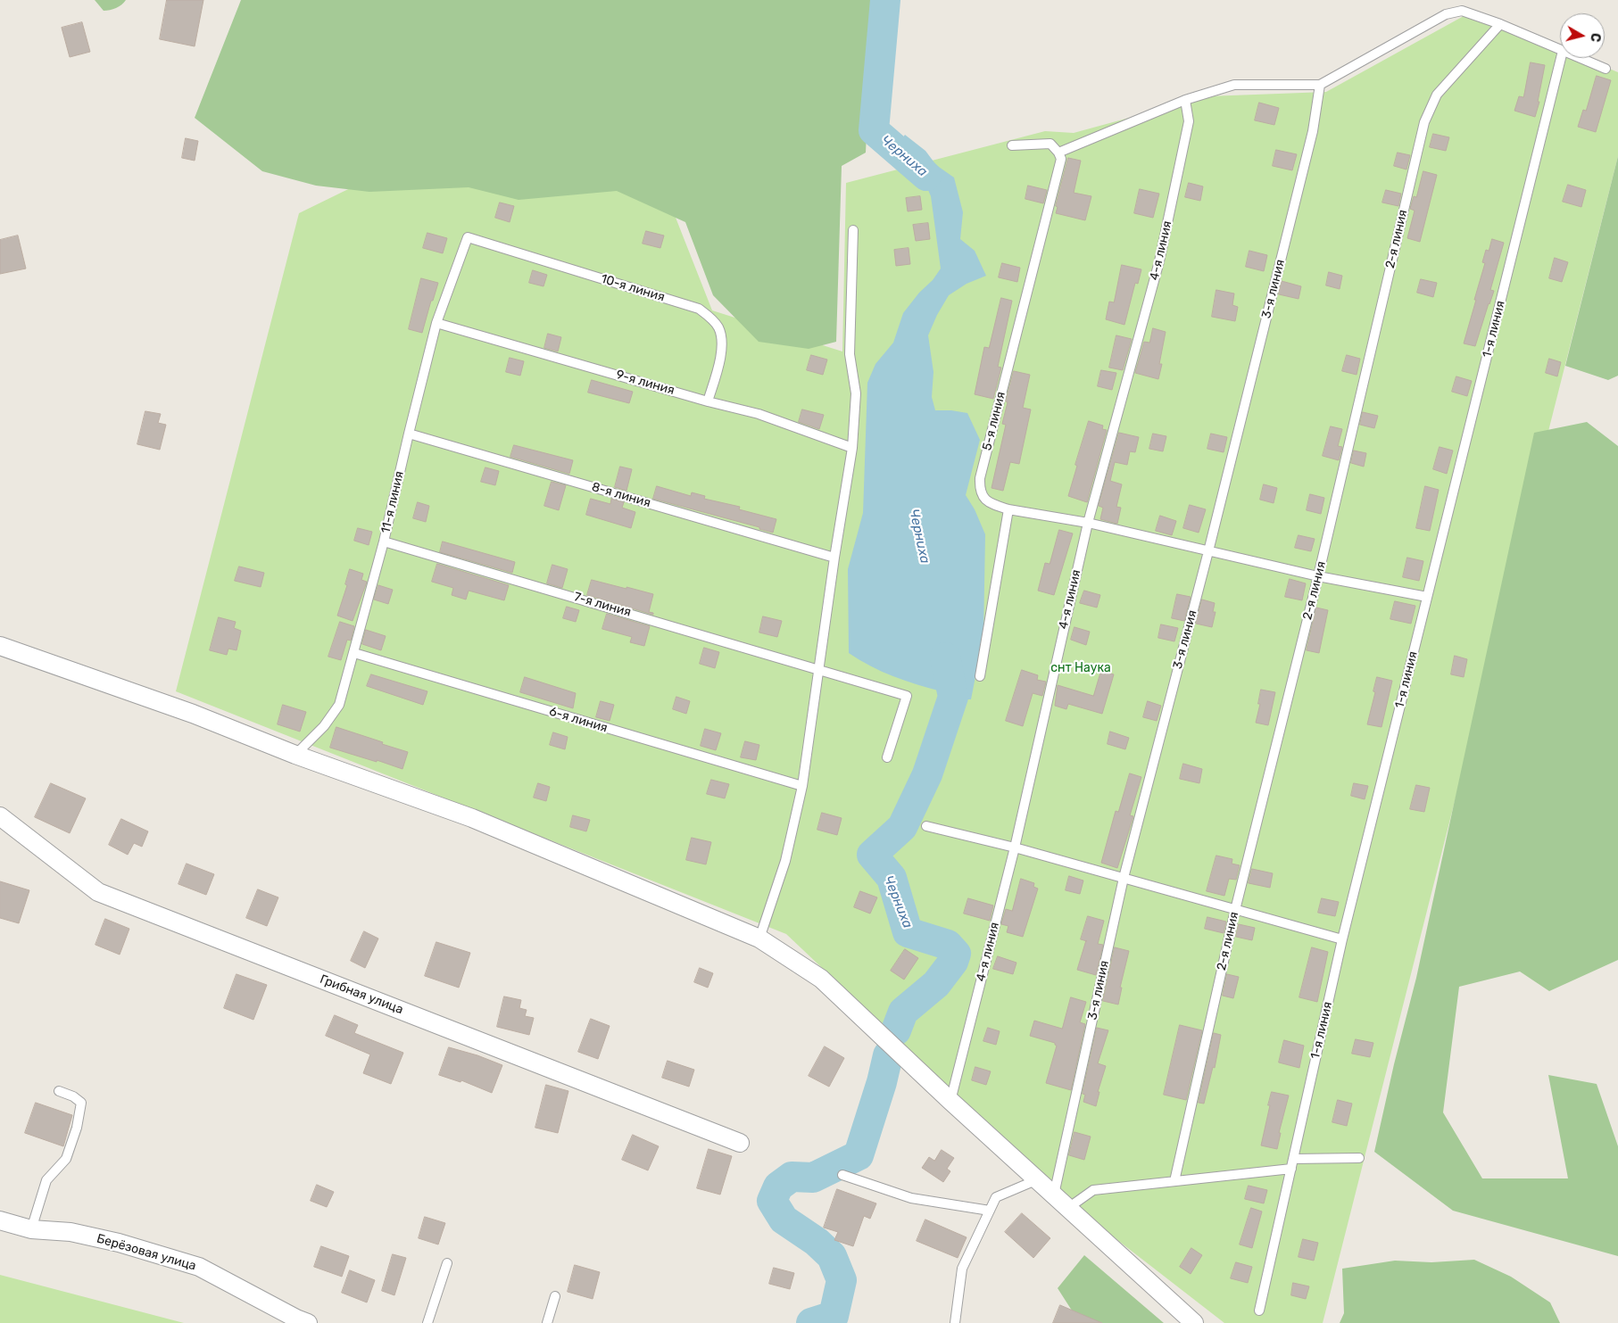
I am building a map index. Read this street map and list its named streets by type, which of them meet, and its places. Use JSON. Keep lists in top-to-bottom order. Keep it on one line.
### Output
{"streets":{"street":["Грибная улица","Берёзовая улица"],"lane":["2-я линия","4-я линия","10-я линия","3-я линия","1-я линия","9-я линия","5-я линия","8-я линия","11-я линия","7-я линия","6-я линия"]},"crossings":[["10-я линия","9-я линия"],["10-я линия","11-я линия"],["9-я линия","11-я линия"],["8-я линия","11-я линия"],["11-я линия","7-я линия"],["11-я линия","6-я линия"]],"water":["Черниха"],"parks":["снт Наука"],"north":"right"}
